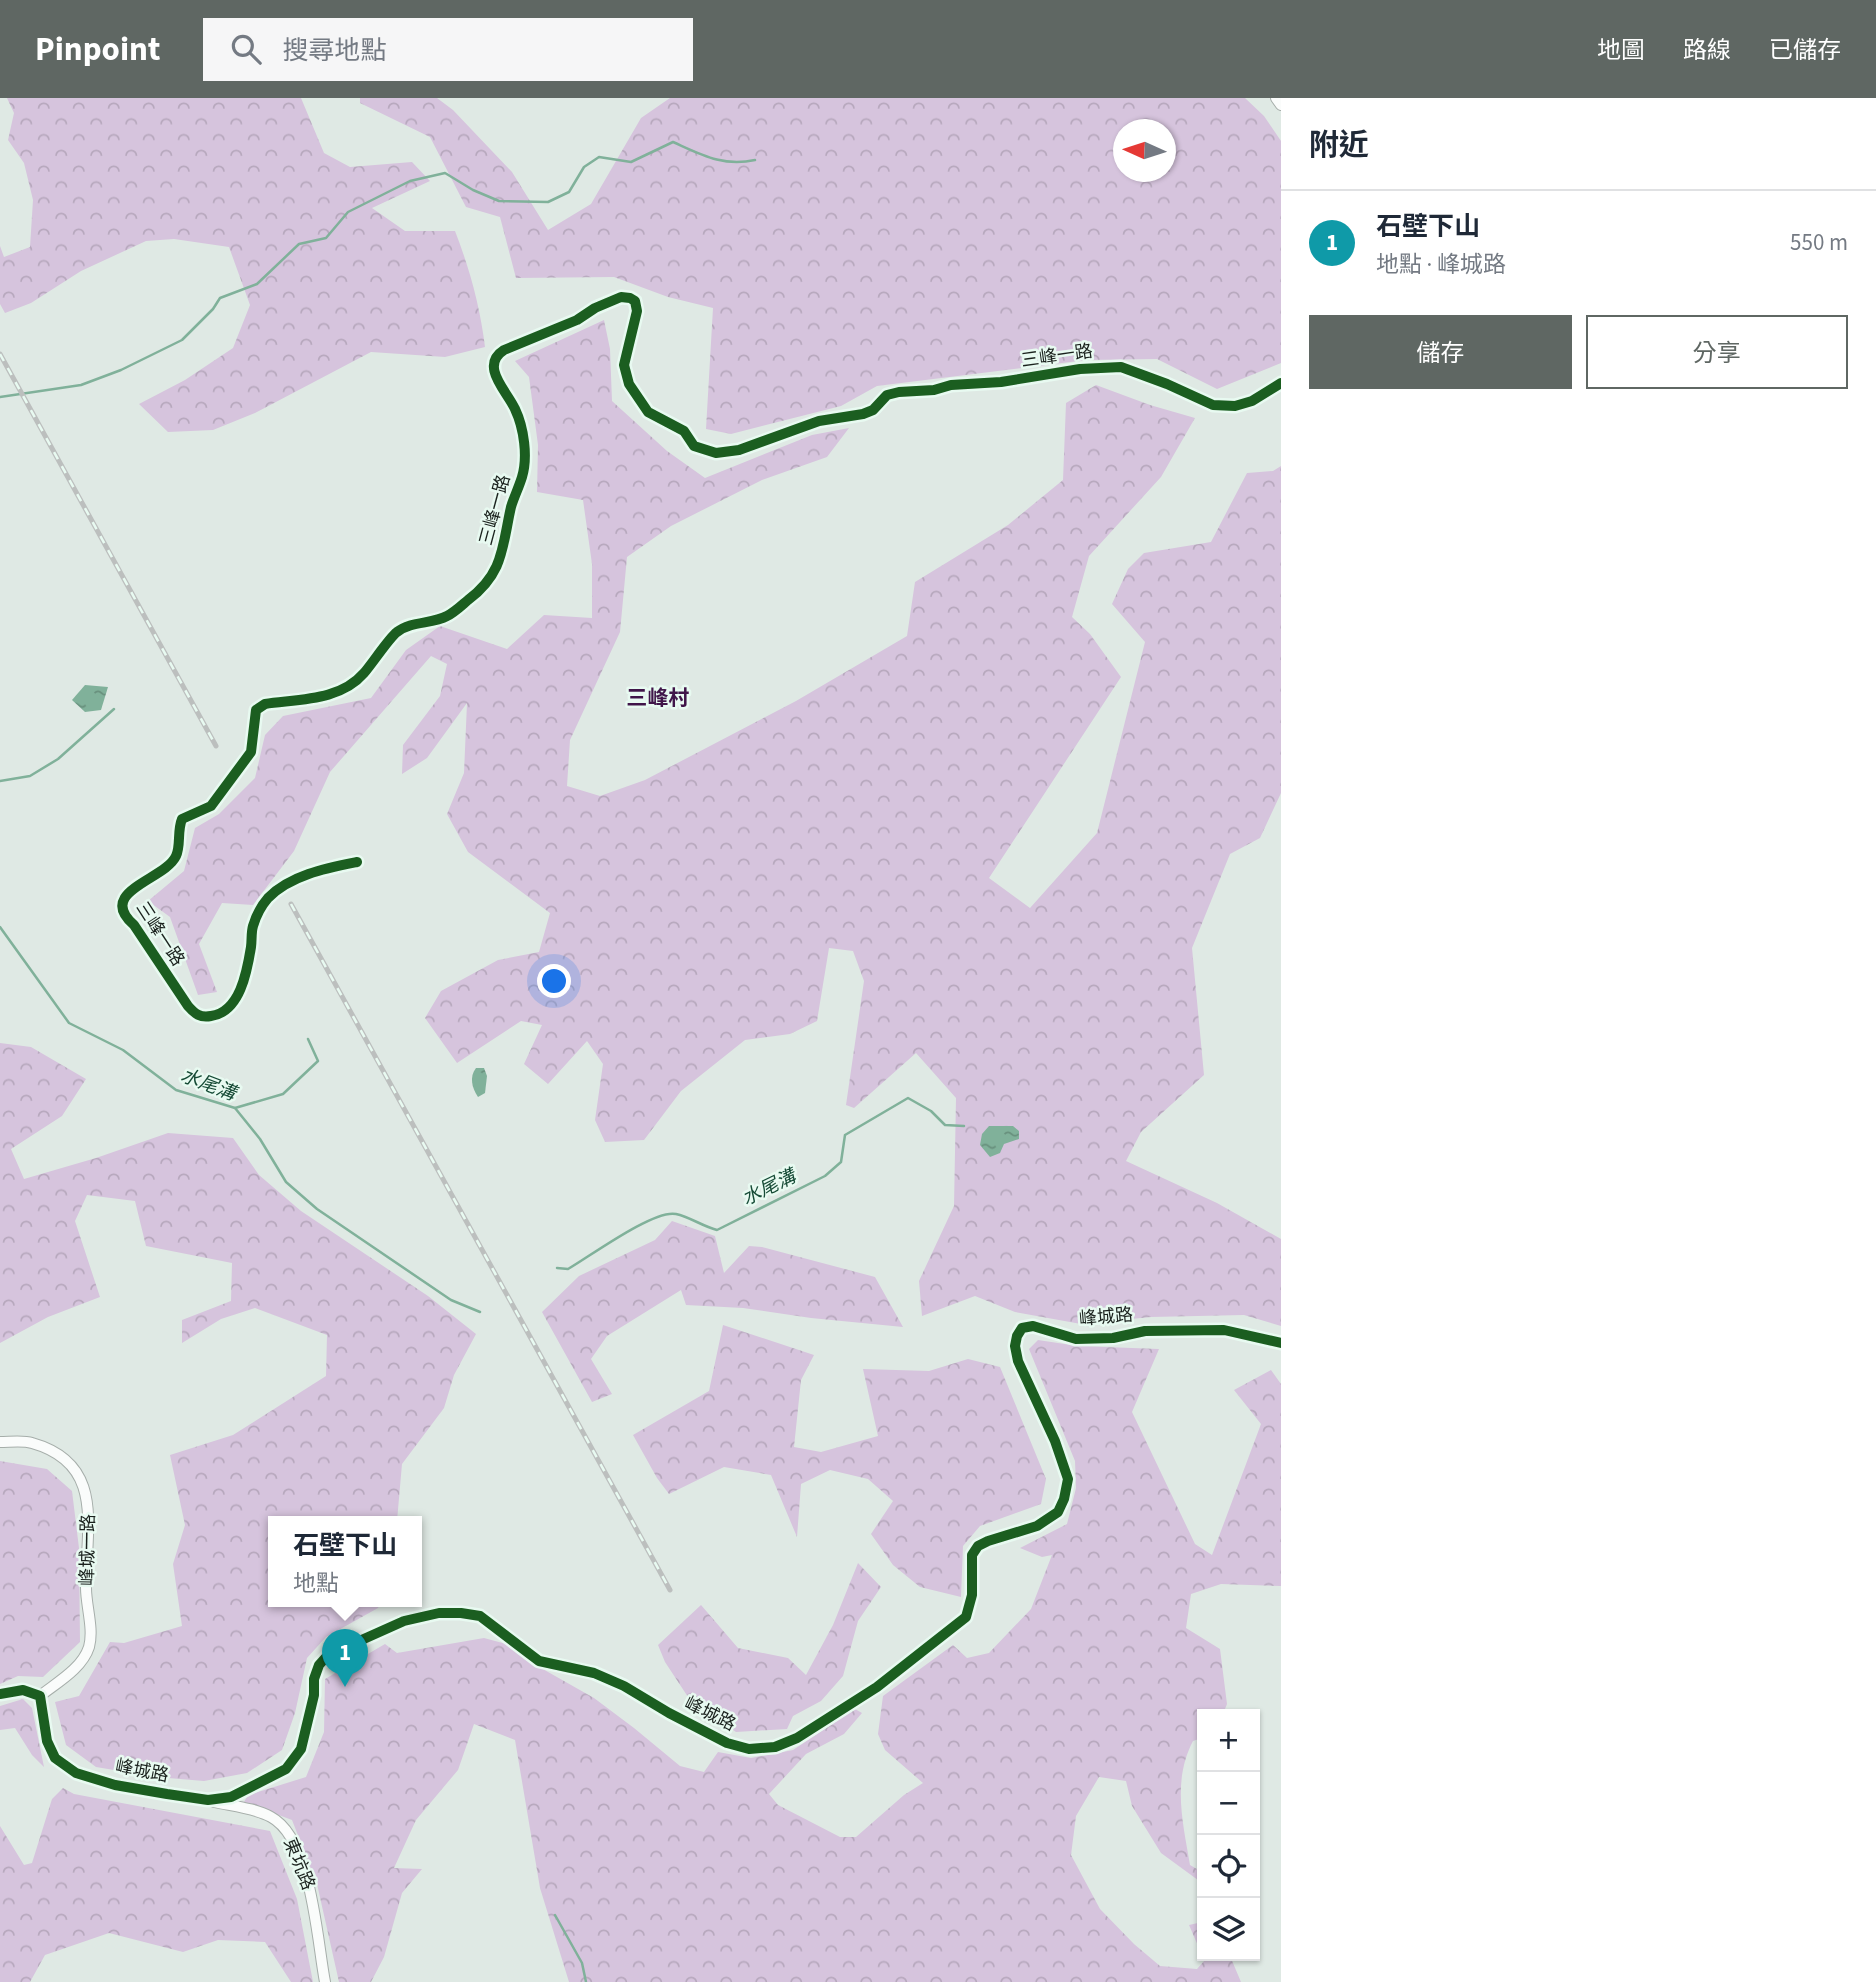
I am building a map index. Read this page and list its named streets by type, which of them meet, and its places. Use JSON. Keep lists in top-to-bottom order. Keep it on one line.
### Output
{"streets":{"street":["三峰一路","峰城路","峰城一路","東坑路"]},"crossings":[["峰城路","峰城一路"],["峰城路","東坑路"]],"districts":["三峰村"],"water":["水尾溝"],"north":"left","page":{"header":"Pinpoint","search":"搜尋地點","nav":["地圖","路線","已儲存"],"heading":"附近","list":[{"mark":"1","name":"石壁下山","note":"地點 · 峰城路","value":"550 m"}],"buttons":["儲存","分享"],"popup":["石壁下山","地點"],"pins":"1","map_buttons":["+","−"]}}
